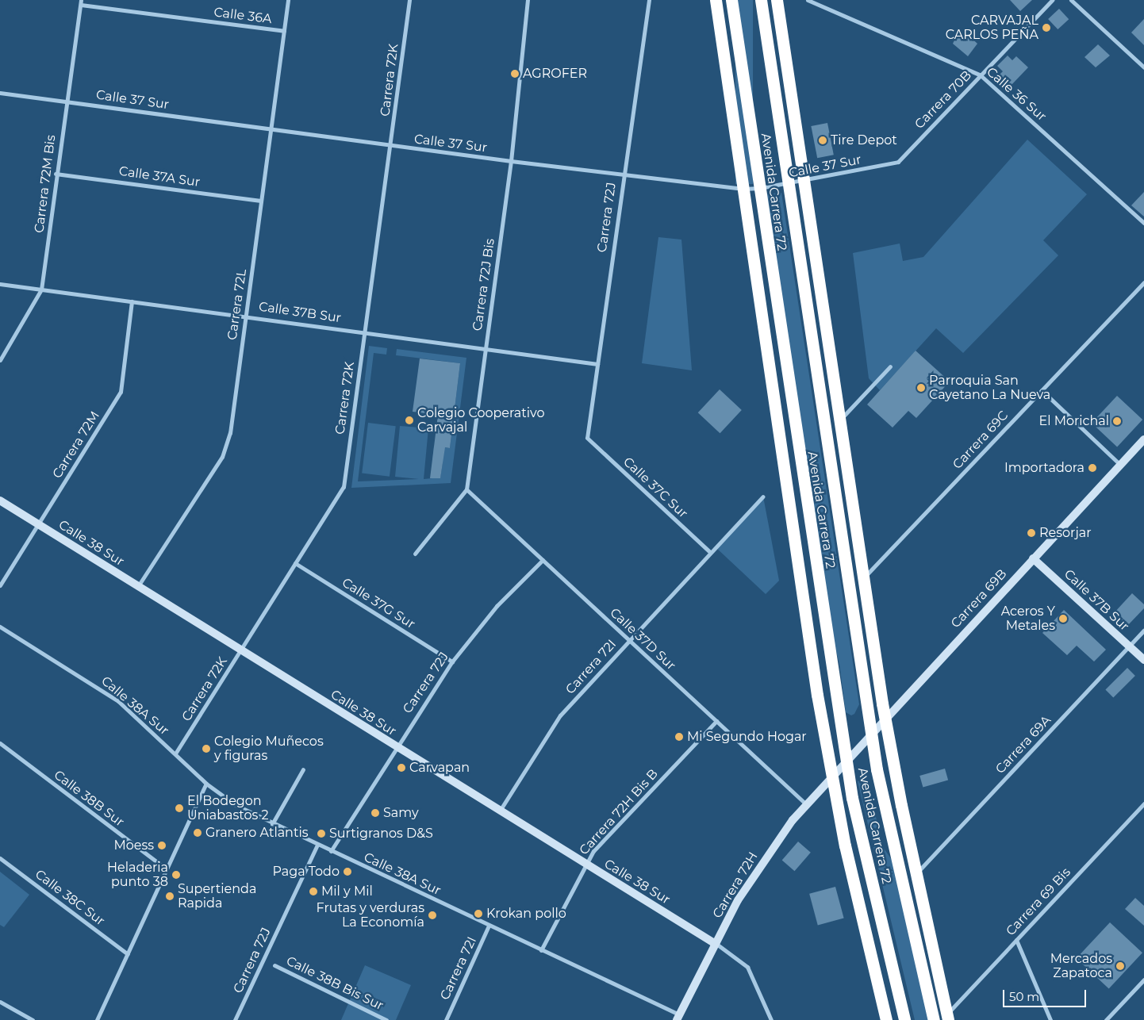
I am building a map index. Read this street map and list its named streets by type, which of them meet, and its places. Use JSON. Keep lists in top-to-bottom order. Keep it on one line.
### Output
{"streets":{"highway":["Avenida Carrera 72"],"street":["Calle 36A","Carrera 72K","Calle 36 Sur","Calle 37 Sur","Carrera 70B","Calle 37A Sur","Carrera 72M Bis","Carrera 72J","Carrera 72J Bis","Carrera 72L","Calle 37B Sur","Carrera 69C","Carrera 72M","Calle 37C Sur","Calle 38 Sur","Carrera 69B","Calle 37G Sur","Calle 37D Sur","Carrera 72I","Calle 38A Sur","Carrera 69A","Calle 38B Sur","Carrera 72H Bis B","Carrera 72H","Calle 38C Sur","Carrera 69 Bis","Calle 38B Bis Sur"]},"crossings":[["Calle 36A","Carrera 72M Bis"],["Calle 36A","Carrera 72L"],["Carrera 72K","Calle 37 Sur"],["Carrera 72K","Calle 37B Sur"],["Carrera 72K","Calle 38 Sur"],["Carrera 72K","Calle 37G Sur"],["Carrera 72K","Calle 38A Sur"],["Calle 36 Sur","Carrera 70B"],["Calle 37 Sur","Carrera 70B"],["Calle 37 Sur","Carrera 72M Bis"],["Calle 37 Sur","Avenida Carrera 72"],["Calle 37 Sur","Carrera 72J"],["Calle 37 Sur","Carrera 72J Bis"],["Calle 37 Sur","Carrera 72L"],["Calle 37A Sur","Carrera 72M Bis"],["Calle 37A Sur","Carrera 72L"],["Carrera 72M Bis","Calle 37B Sur"],["Avenida Carrera 72","Carrera 69B"],["Carrera 72J","Calle 37B Sur"],["Carrera 72J","Calle 37C Sur"],["Carrera 72J","Calle 38 Sur"],["Carrera 72J","Calle 37G Sur"],["Carrera 72J","Calle 37D Sur"],["Carrera 72J","Calle 38A Sur"],["Carrera 72J Bis","Calle 37B Sur"],["Carrera 72J Bis","Calle 37D Sur"],["Carrera 72L","Calle 37B Sur"],["Carrera 72L","Calle 38 Sur"],["Calle 37B Sur","Carrera 72M"],["Calle 37B Sur","Carrera 69B"],["Calle 37B Sur","Carrera 69A"],["Carrera 72M","Calle 38 Sur"],["Calle 37C Sur","Carrera 72I"],["Calle 38 Sur","Carrera 72I"],["Calle 38 Sur","Carrera 72H Bis B"],["Calle 38 Sur","Carrera 72H"],["Carrera 69B","Carrera 72H"],["Calle 37D Sur","Carrera 72I"],["Calle 37D Sur","Carrera 72H Bis B"],["Calle 37D Sur","Carrera 72H"],["Carrera 72I","Calle 38A Sur"],["Calle 38A Sur","Carrera 72H Bis B"],["Calle 38A Sur","Carrera 72H"]],"places":["CARVAJAL CARLOS PEÑA","AGROFER","Tire Depot","Parroquia San Cayetano La Nueva","Colegio Cooperativo Carvajal","El Morichal","Importadora","Resorjar","Aceros Y Metales","Mi Segundo Hogar","Colegio Muñecos y figuras","Carvapan","El Bodegon Uniabastos 2","Samy","Granero Atlantis","Surtigranos D&S","Moess","Paga Todo","Heladeria punto 38","Mil y Mil","Supertienda Rapida","Krokan pollo","Frutas y verduras La Economía","Mercados Zapatoca"],"scale_bar":"50 m"}
